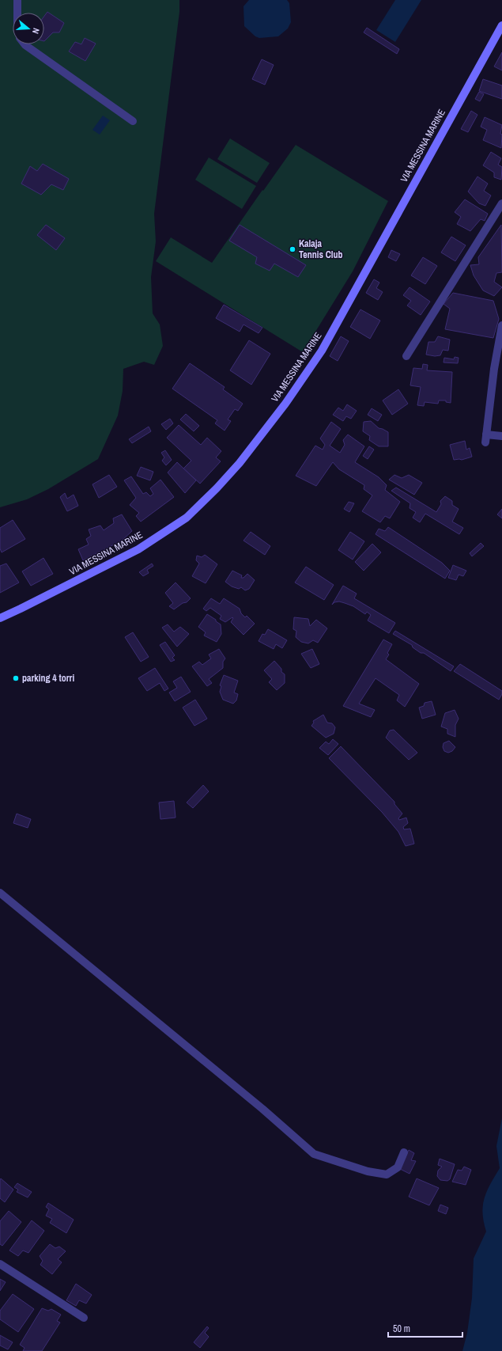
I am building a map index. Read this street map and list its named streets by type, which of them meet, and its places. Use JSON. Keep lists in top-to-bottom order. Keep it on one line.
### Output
{"streets":{"main road":["VIA MESSINA MARINE"]},"places":["Kalaja Tennis Club","parking 4 torri"],"scale_bar":"50 m","north":"right"}
